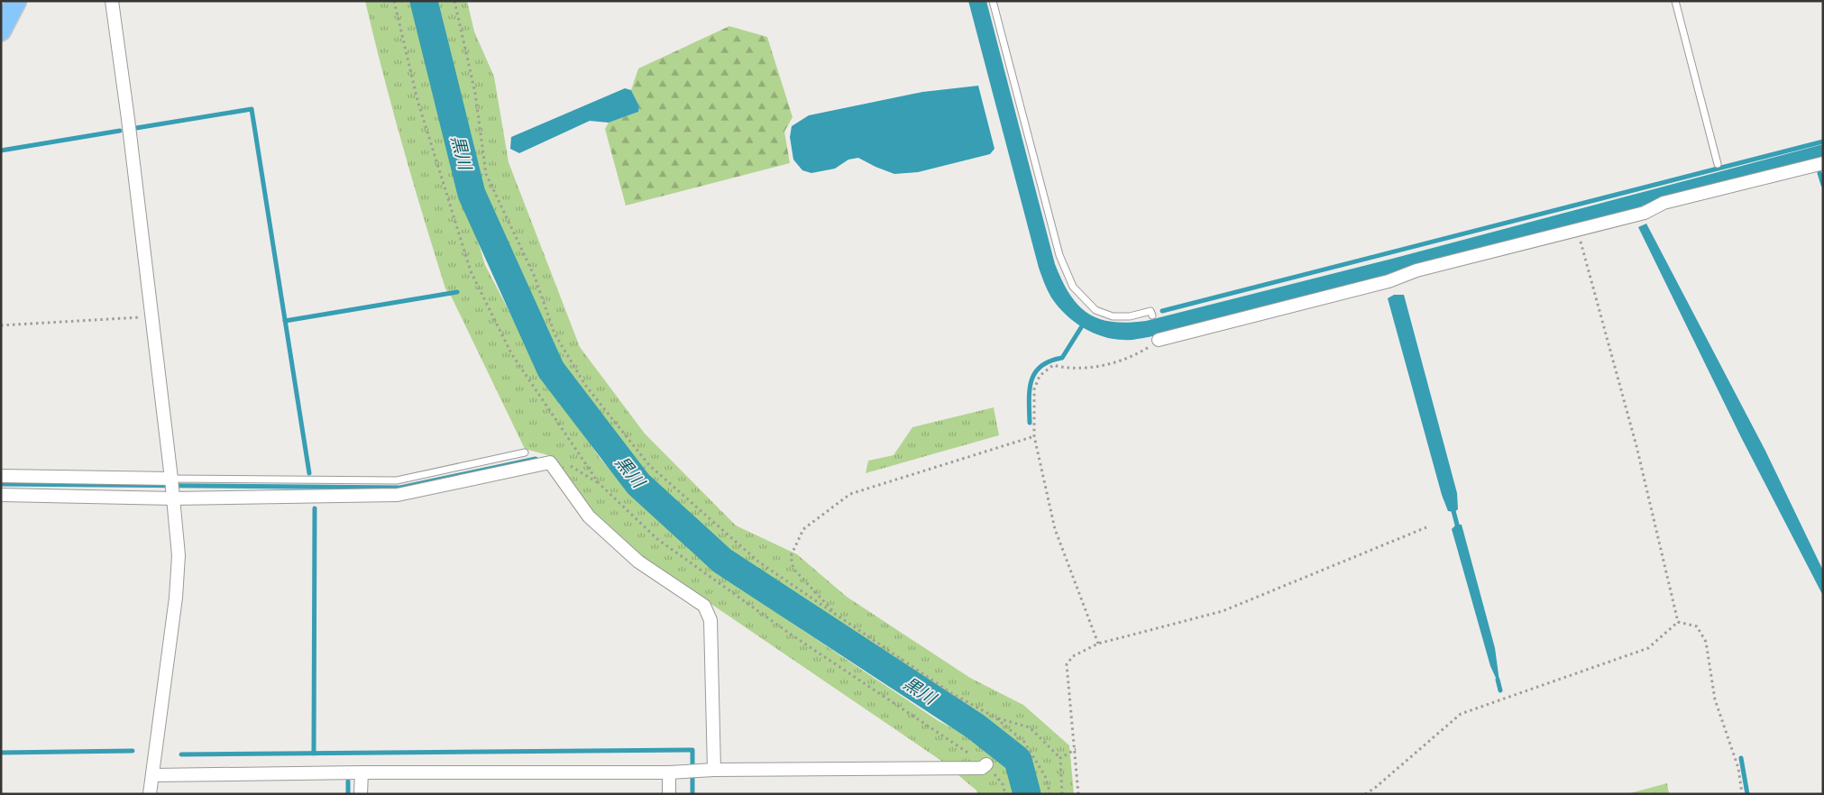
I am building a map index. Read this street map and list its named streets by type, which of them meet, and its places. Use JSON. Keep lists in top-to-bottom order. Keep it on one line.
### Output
{"water":["黒川"]}
